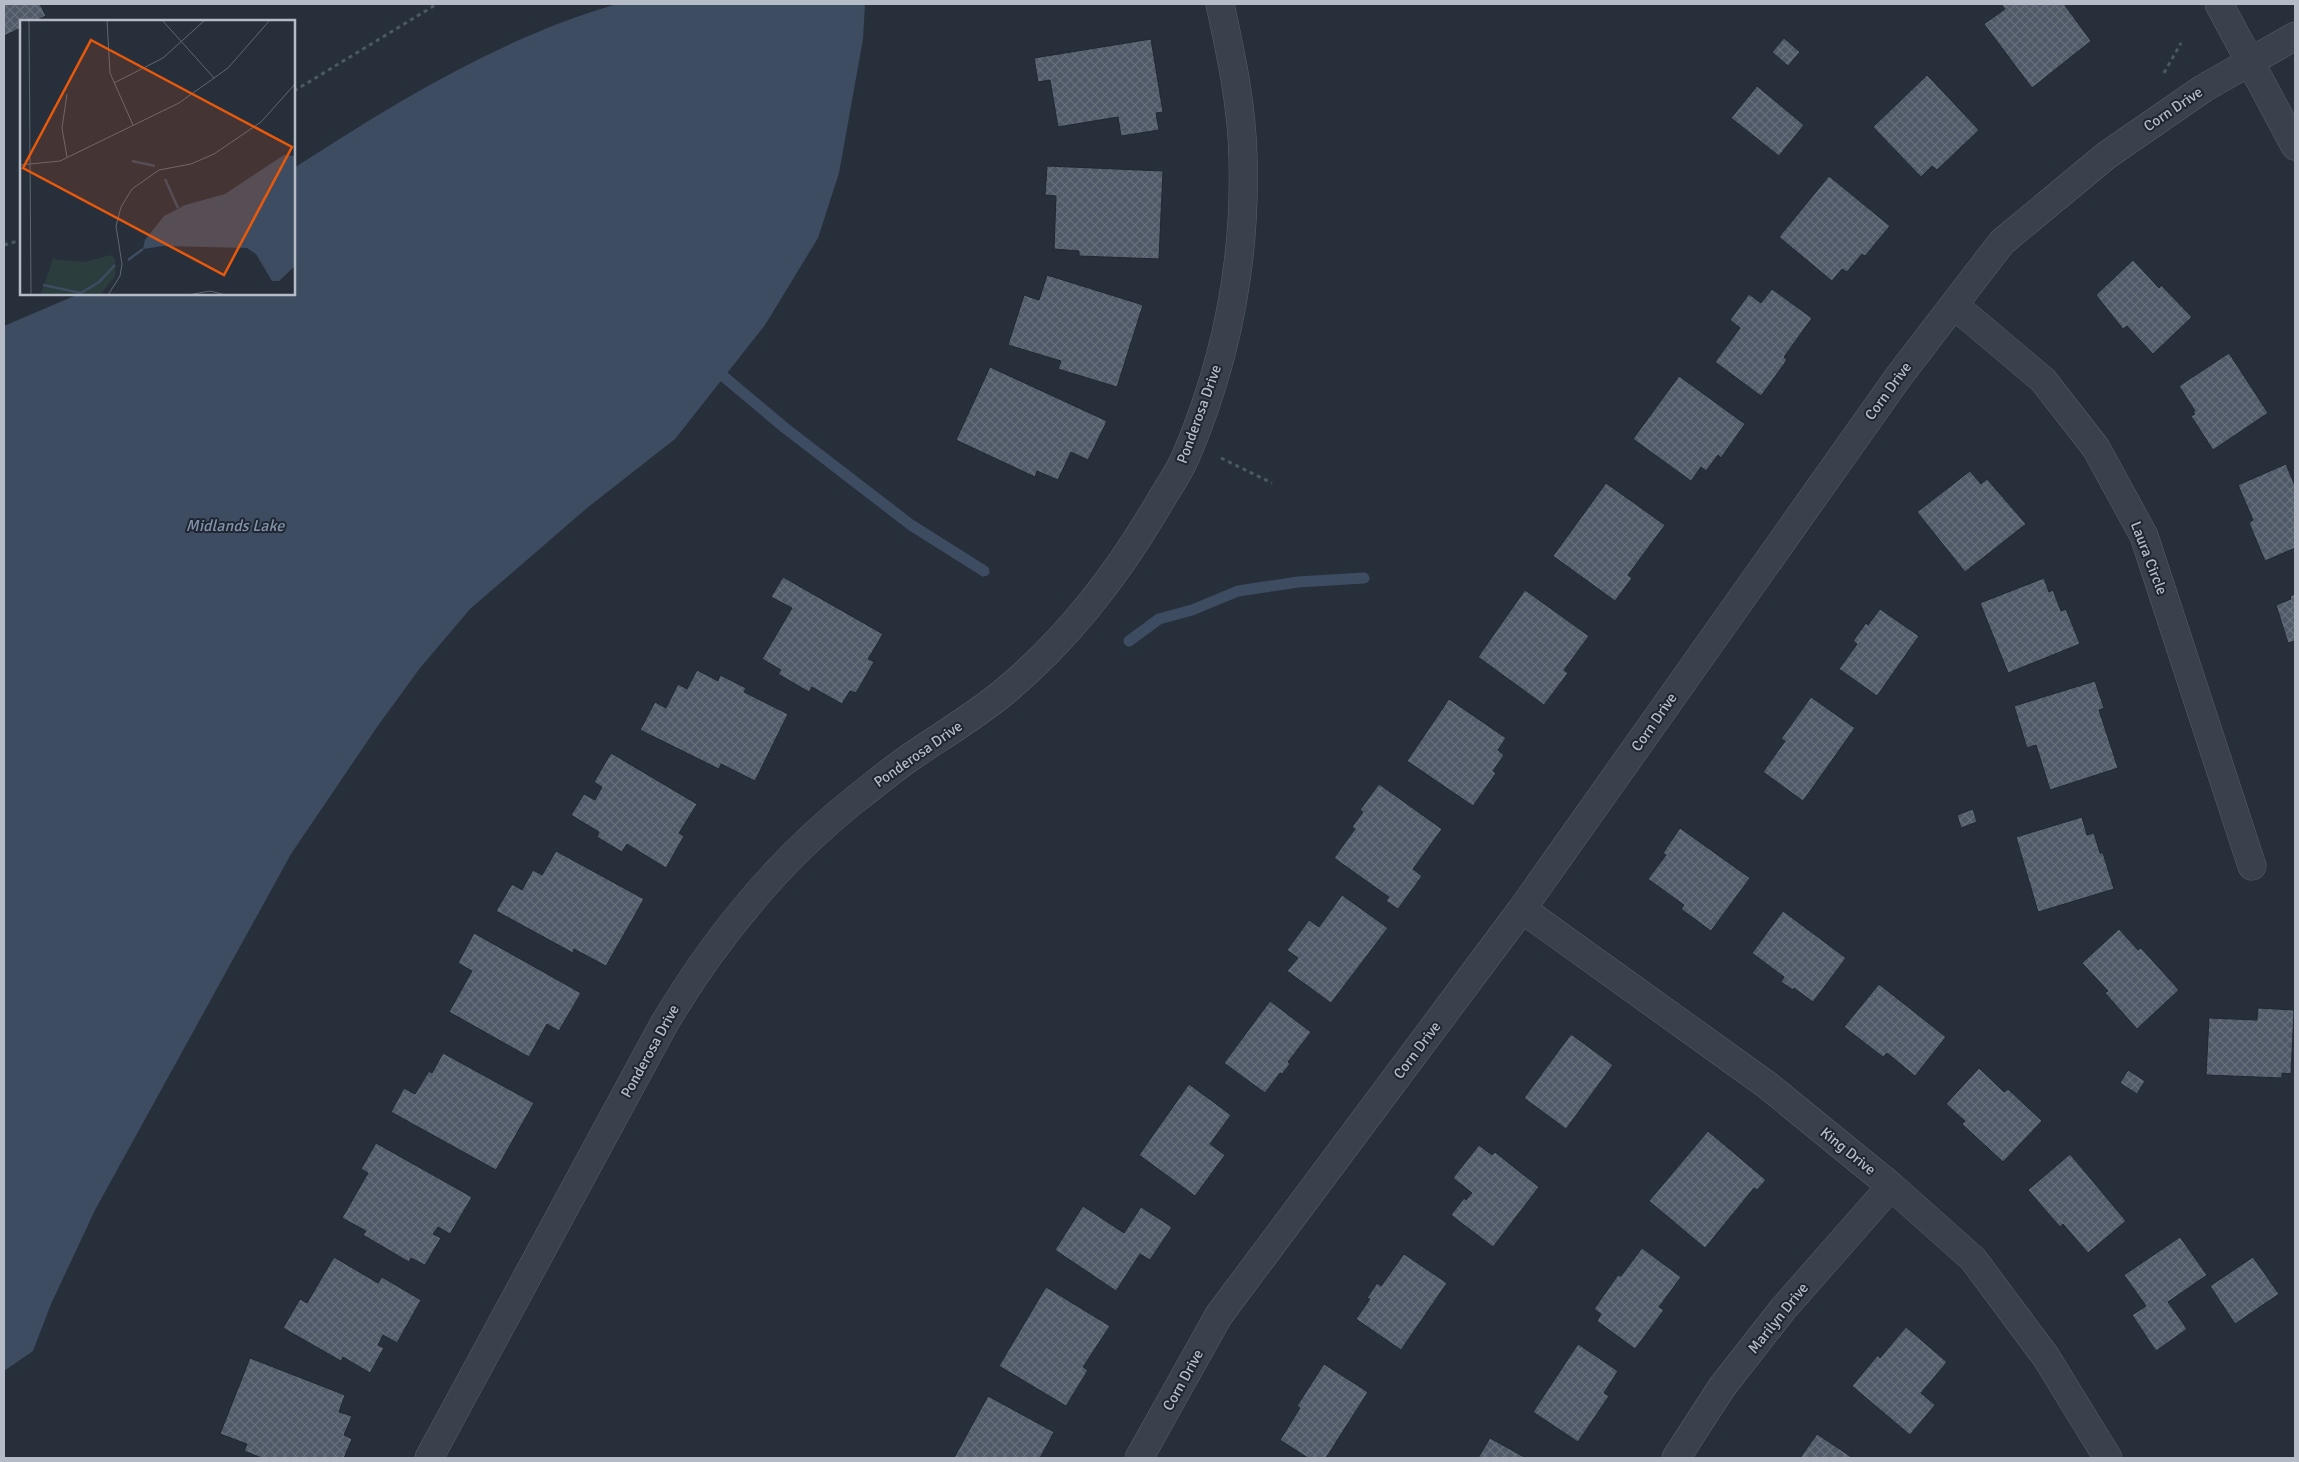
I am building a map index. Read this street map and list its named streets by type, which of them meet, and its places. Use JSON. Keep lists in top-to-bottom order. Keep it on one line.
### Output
{"streets":{"street":["Corn Drive","Ponderosa Drive","Laura Circle","King Drive","Marilyn Drive"]},"crossings":[["Corn Drive","Laura Circle"],["Corn Drive","King Drive"],["King Drive","Marilyn Drive"]],"water":["Midlands Lake"]}
